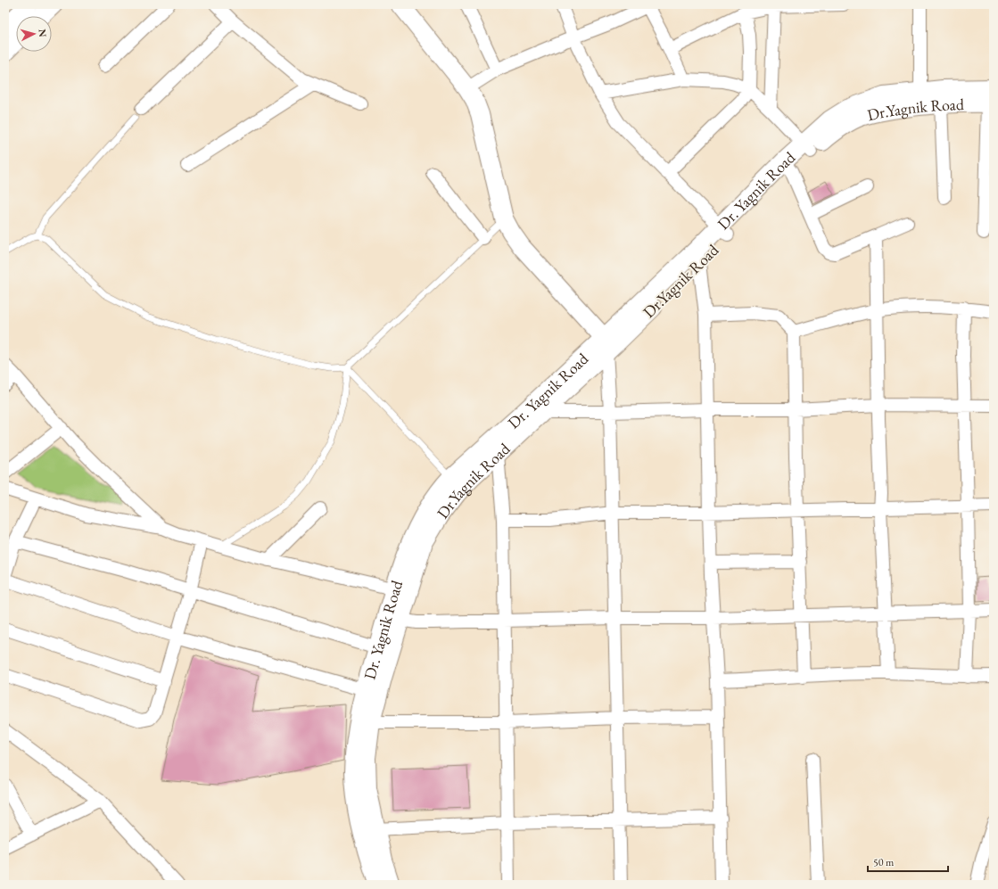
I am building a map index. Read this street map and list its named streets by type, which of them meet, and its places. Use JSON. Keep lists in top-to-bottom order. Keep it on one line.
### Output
{"streets":{"street":["Dr.Yagnik Road","Dr. Yagnik Road"]},"crossings":[["Dr.Yagnik Road","Dr. Yagnik Road"]],"scale_bar":"50 m","north":"right"}
